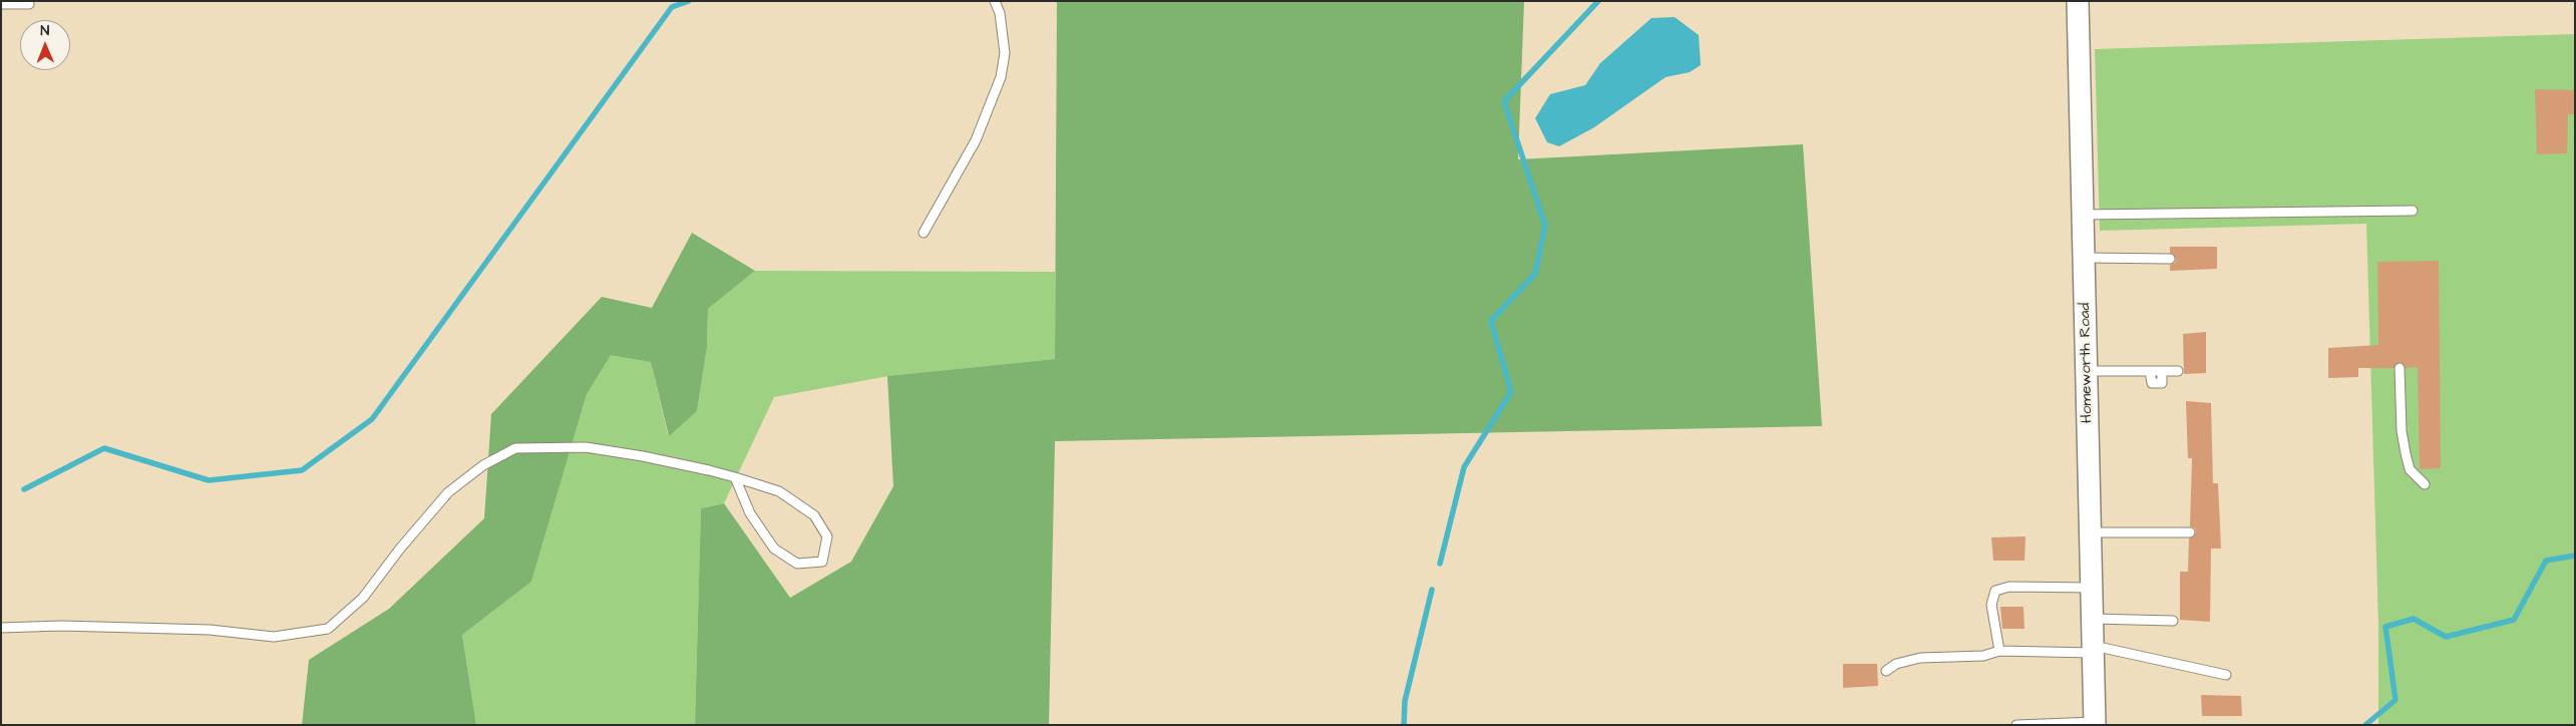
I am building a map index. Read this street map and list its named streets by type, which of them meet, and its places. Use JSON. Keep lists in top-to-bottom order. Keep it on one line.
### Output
{"streets":{"street":["Homeworth Road"]},"north":"top"}
